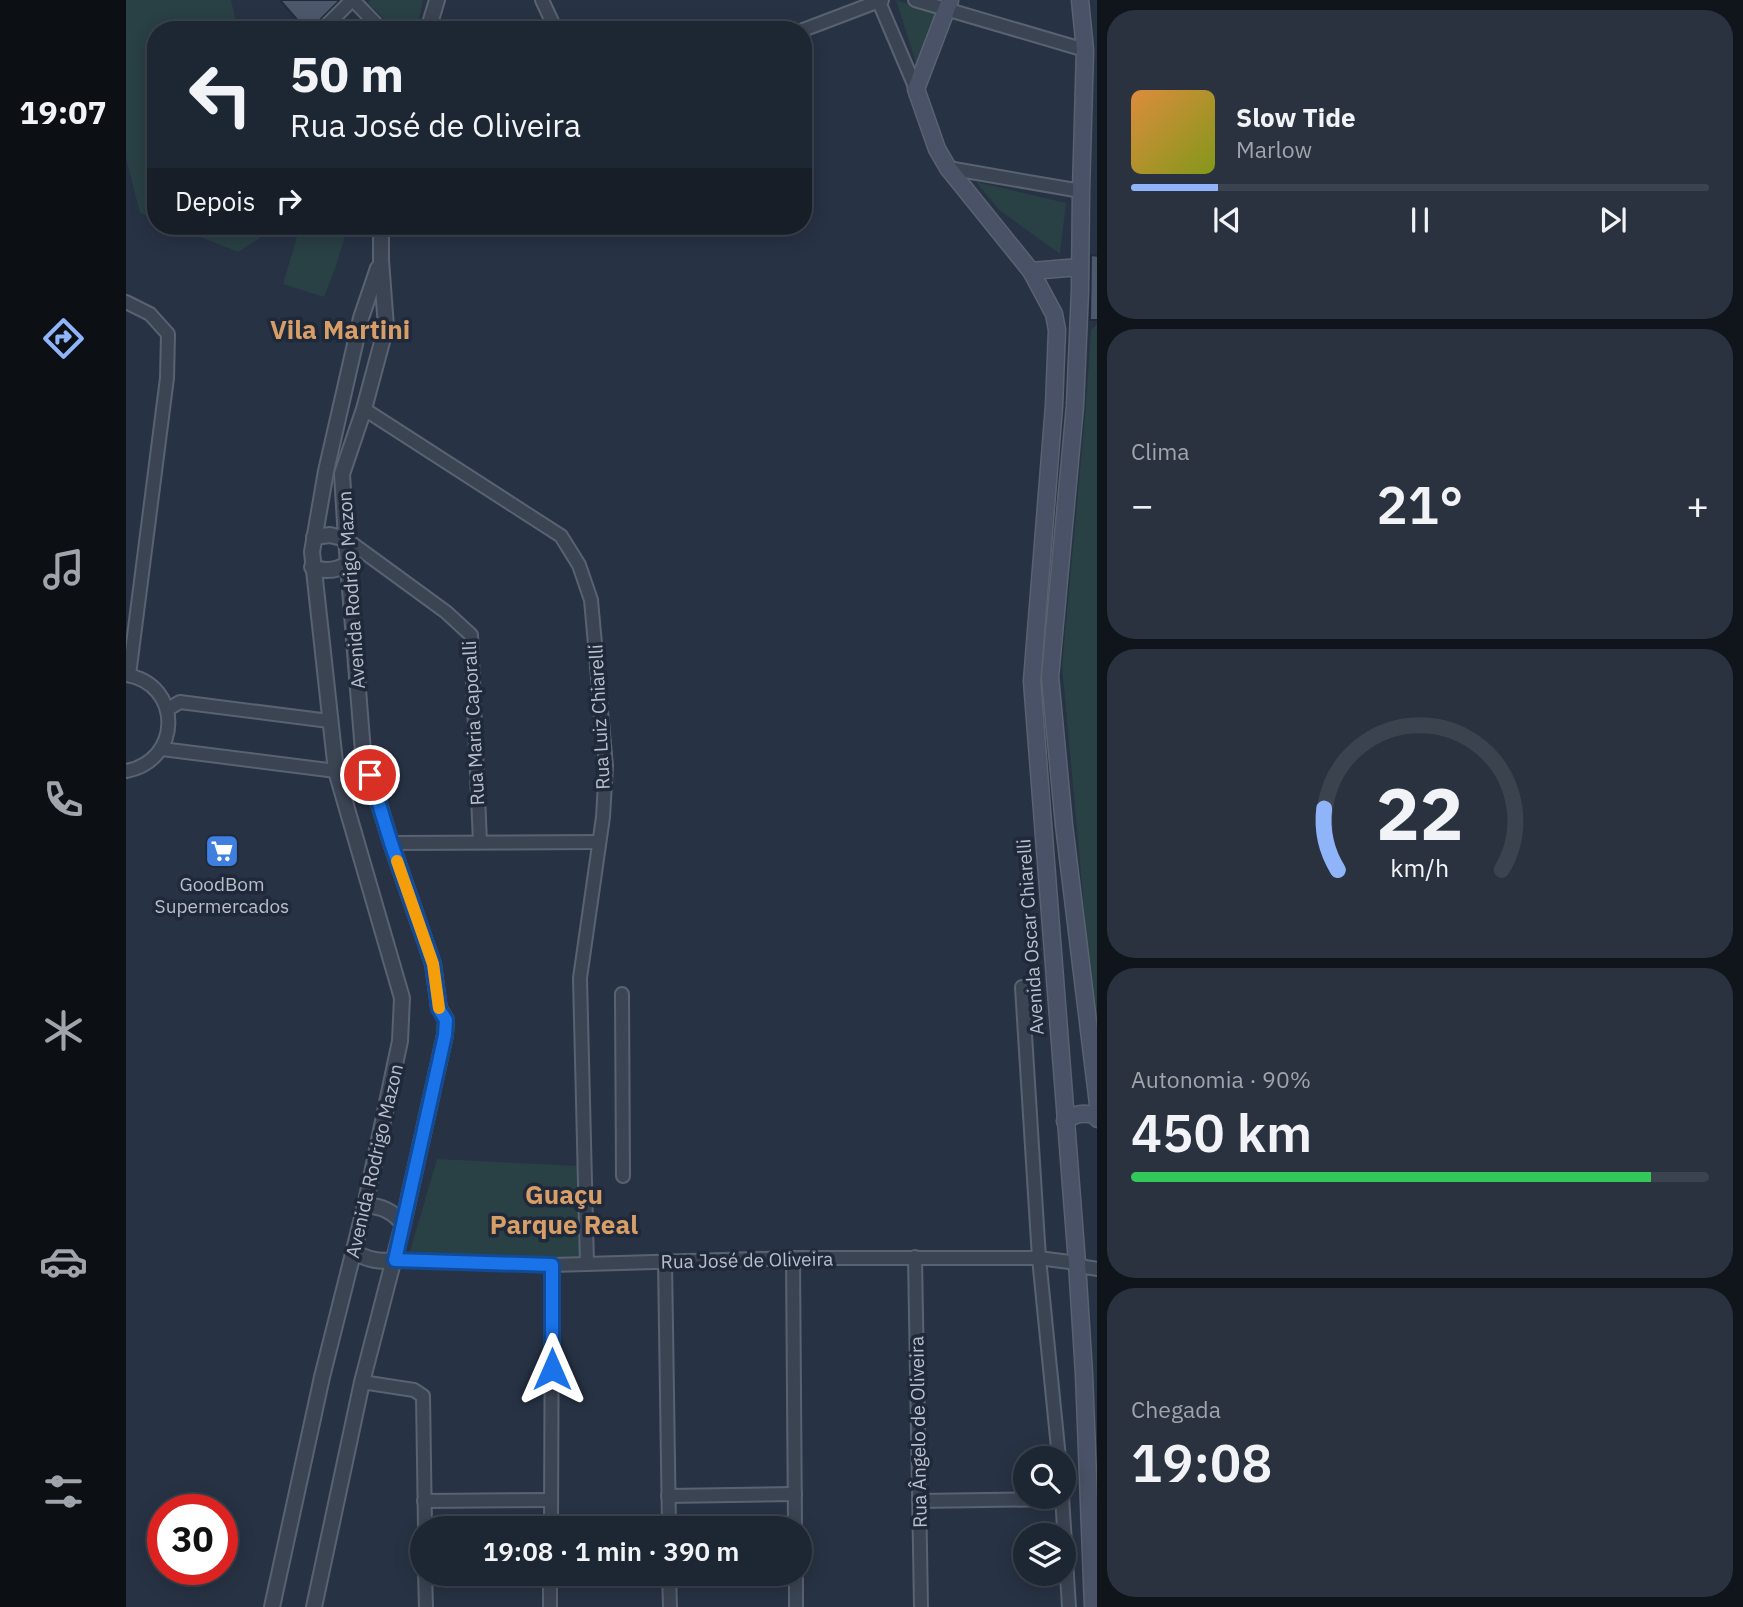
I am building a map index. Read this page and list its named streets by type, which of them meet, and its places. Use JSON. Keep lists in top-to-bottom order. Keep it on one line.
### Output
{"streets":{"main road":["Avenida Oscar Chiarelli"],"street":["Avenida Rodrigo Mazon","Rua Luiz Chiarelli","Rua Maria Caporalli","Rua José de Oliveira","Rua Ângelo de Oliveira"]},"crossings":[["Avenida Rodrigo Mazon","Rua Luiz Chiarelli"],["Avenida Rodrigo Mazon","Rua Maria Caporalli"],["Avenida Rodrigo Mazon","Rua José de Oliveira"],["Rua Luiz Chiarelli","Rua José de Oliveira"],["Avenida Oscar Chiarelli","Rua José de Oliveira"],["Rua José de Oliveira","Rua Ângelo de Oliveira"]],"districts":["Vila Martini","Guaçu Parque Real"],"places":{"supermarket":["GoodBom Supermercados"]},"page":{"tabs":"19:07","turn":["50 m","Rua José de Oliveira"],"song":["Slow Tide","Marlow"],"then":"Depois","tile":["Clima",["Autonomia · 90%","450 km"],["Chegada","19:08"]],"heat":["−","21°","+"],"limit":"30","trip":"19:08 · 1 min · 390 m","gauge":["22","km/h"]}}
